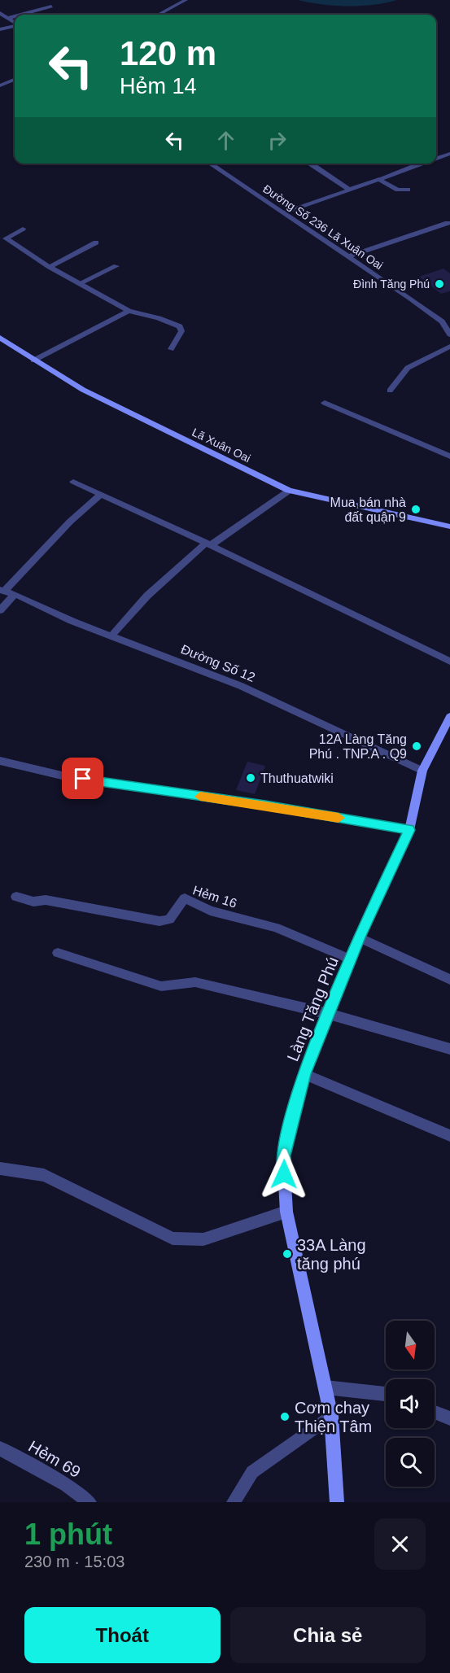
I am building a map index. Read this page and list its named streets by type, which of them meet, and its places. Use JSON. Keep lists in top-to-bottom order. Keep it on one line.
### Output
{"streets":{"street":["Đường Số 236 Lã Xuân Oai","Lã Xuân Oai","Đường Số 12","Hẻm 16","Làng Tăng Phú","Hẻm 69"]},"crossings":[["Đường Số 12","Làng Tăng Phú"],["Hẻm 16","Làng Tăng Phú"]],"places":["Đình Tăng Phú","Mua bán nhà đất quận 9","12A Làng Tăng Phú . TNP.A . Q9","Thuthuatwiki","33A Làng tăng phú","Cơm chay Thiện Tâm"],"north":"bottom","page":{"turn":["120 m","Hẻm 14"],"heading":["1 phút","230 m · 15:03"],"buttons":["Thoát","Chia sẻ"]}}
